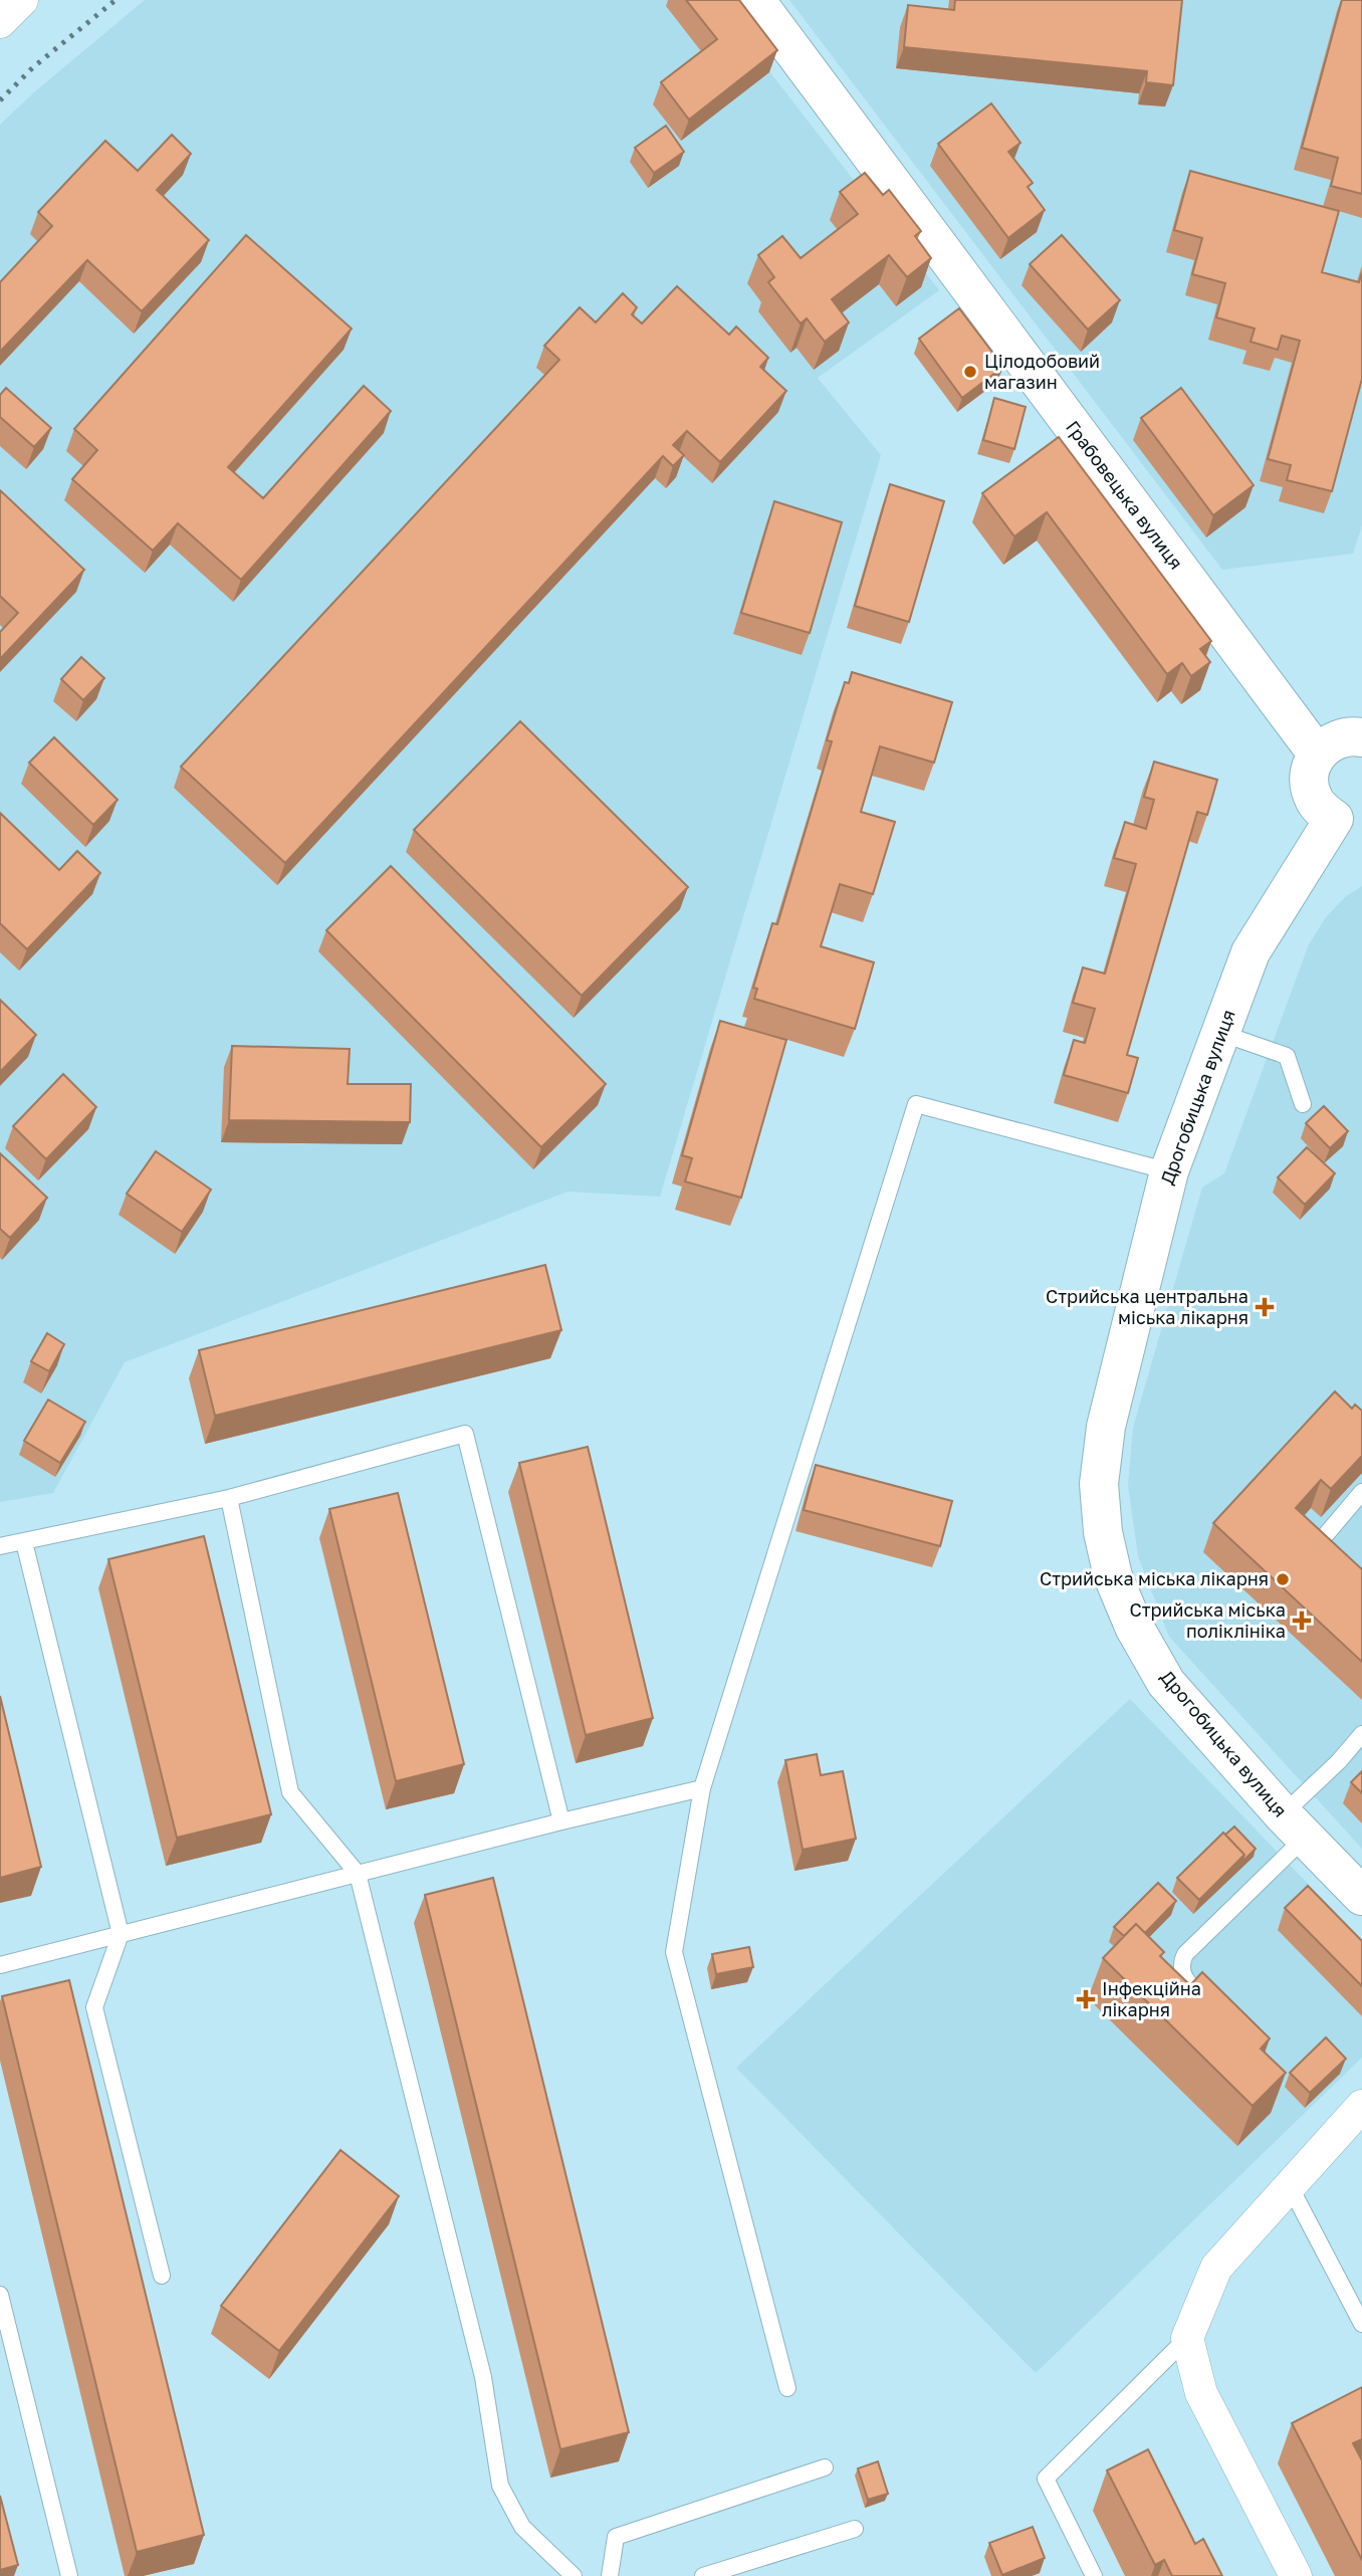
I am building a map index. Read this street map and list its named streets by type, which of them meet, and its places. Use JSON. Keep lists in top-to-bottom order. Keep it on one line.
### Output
{"streets":{"main road":["Грабовецька вулиця","Дрогобицька вулиця"]},"places":{"other":["Цілодобовий магазин","Стрийська міська лікарня"],"health":["Стрийська центральна міська лікарня","Стрийська міська поліклініка","Інфекційна лікарня"]}}
